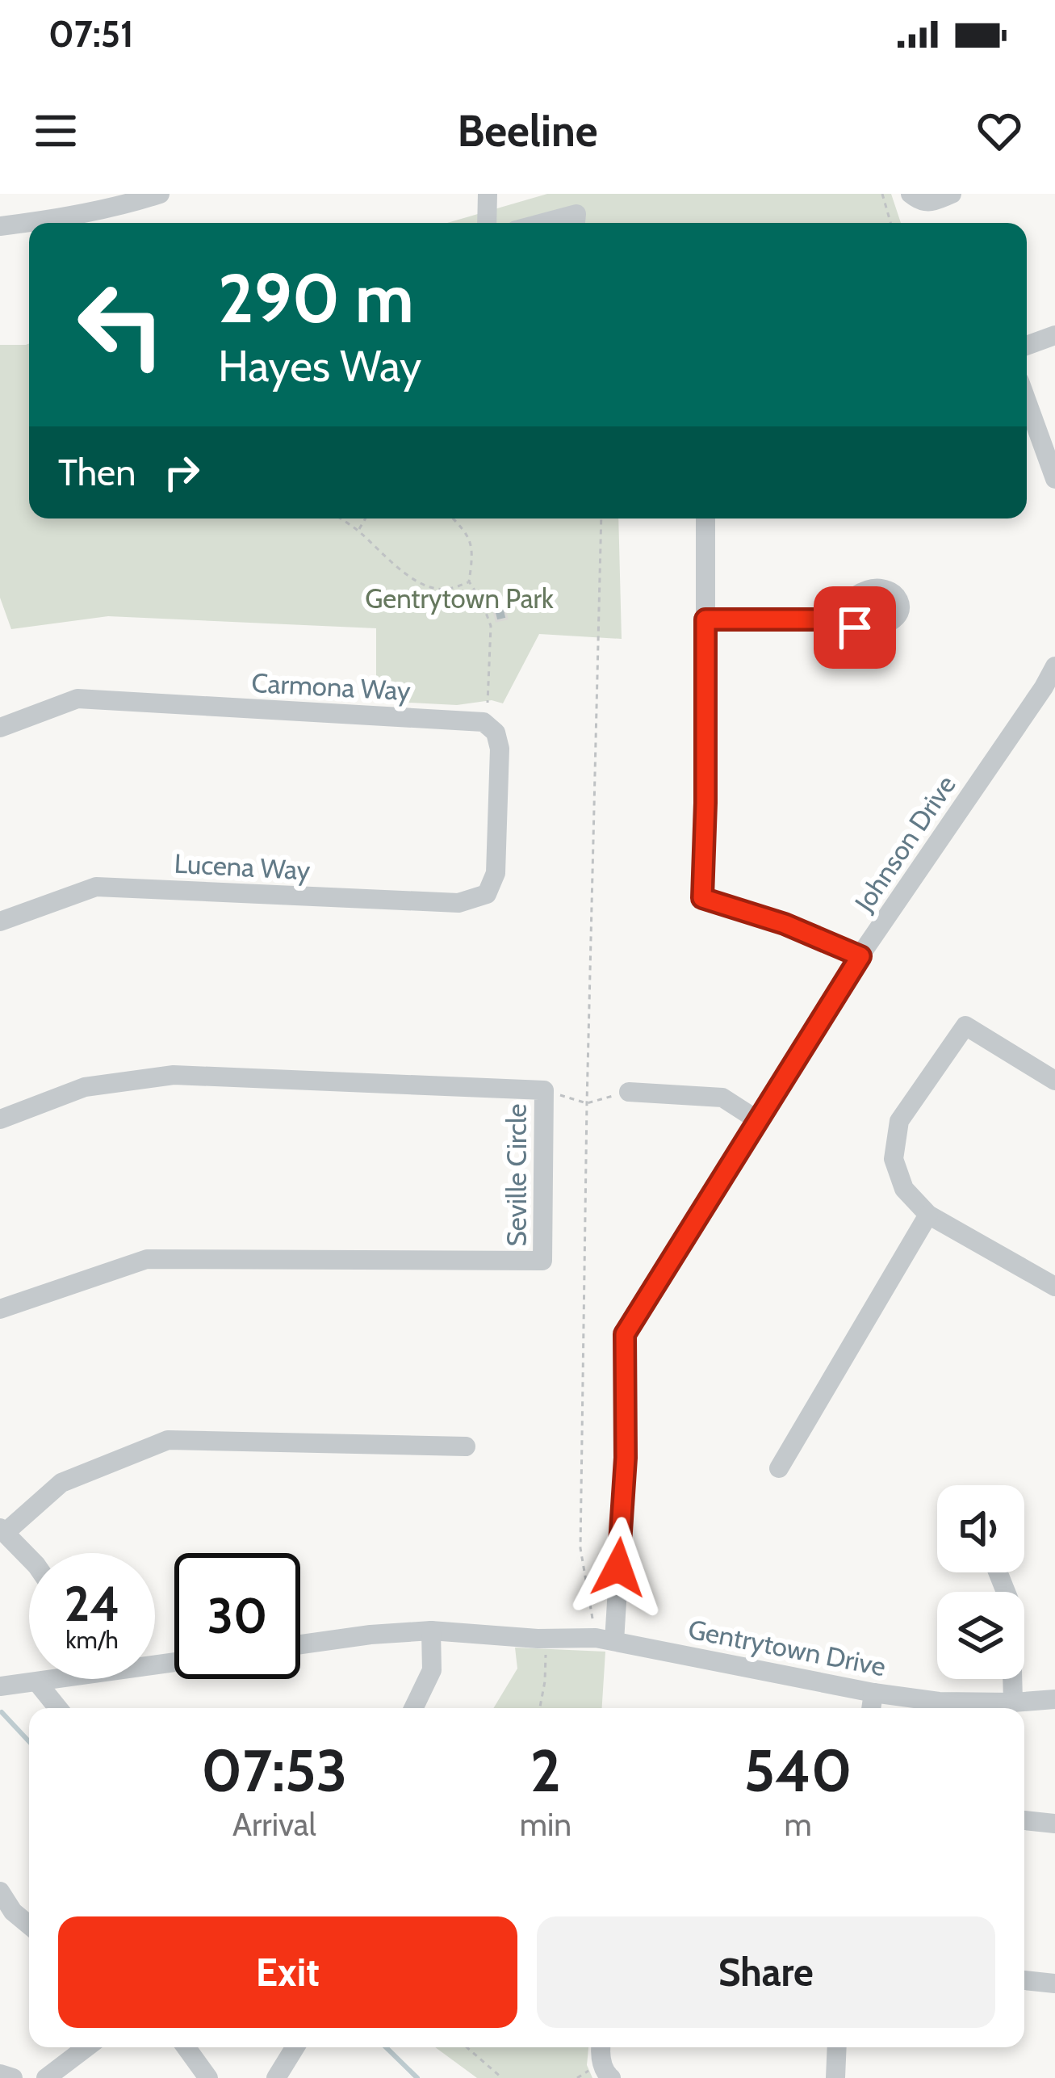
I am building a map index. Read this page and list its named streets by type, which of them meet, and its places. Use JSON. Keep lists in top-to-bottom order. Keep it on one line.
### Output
{"streets":{"street":["Carmona Way","Johnson Drive","Lucena Way","Seville Circle","Gentrytown Drive"]},"crossings":[["Carmona Way","Lucena Way"],["Johnson Drive","Gentrytown Drive"]],"parks":["Gentrytown Park"],"page":{"status":"07:51","header":"Beeline","turn":["290 m","Hayes Way"],"then":"Then","speed":"24 km/h","limit":"30","eta":["07:53","Arrival","2","min","540","m"],"buttons":["Exit","Share"]}}
